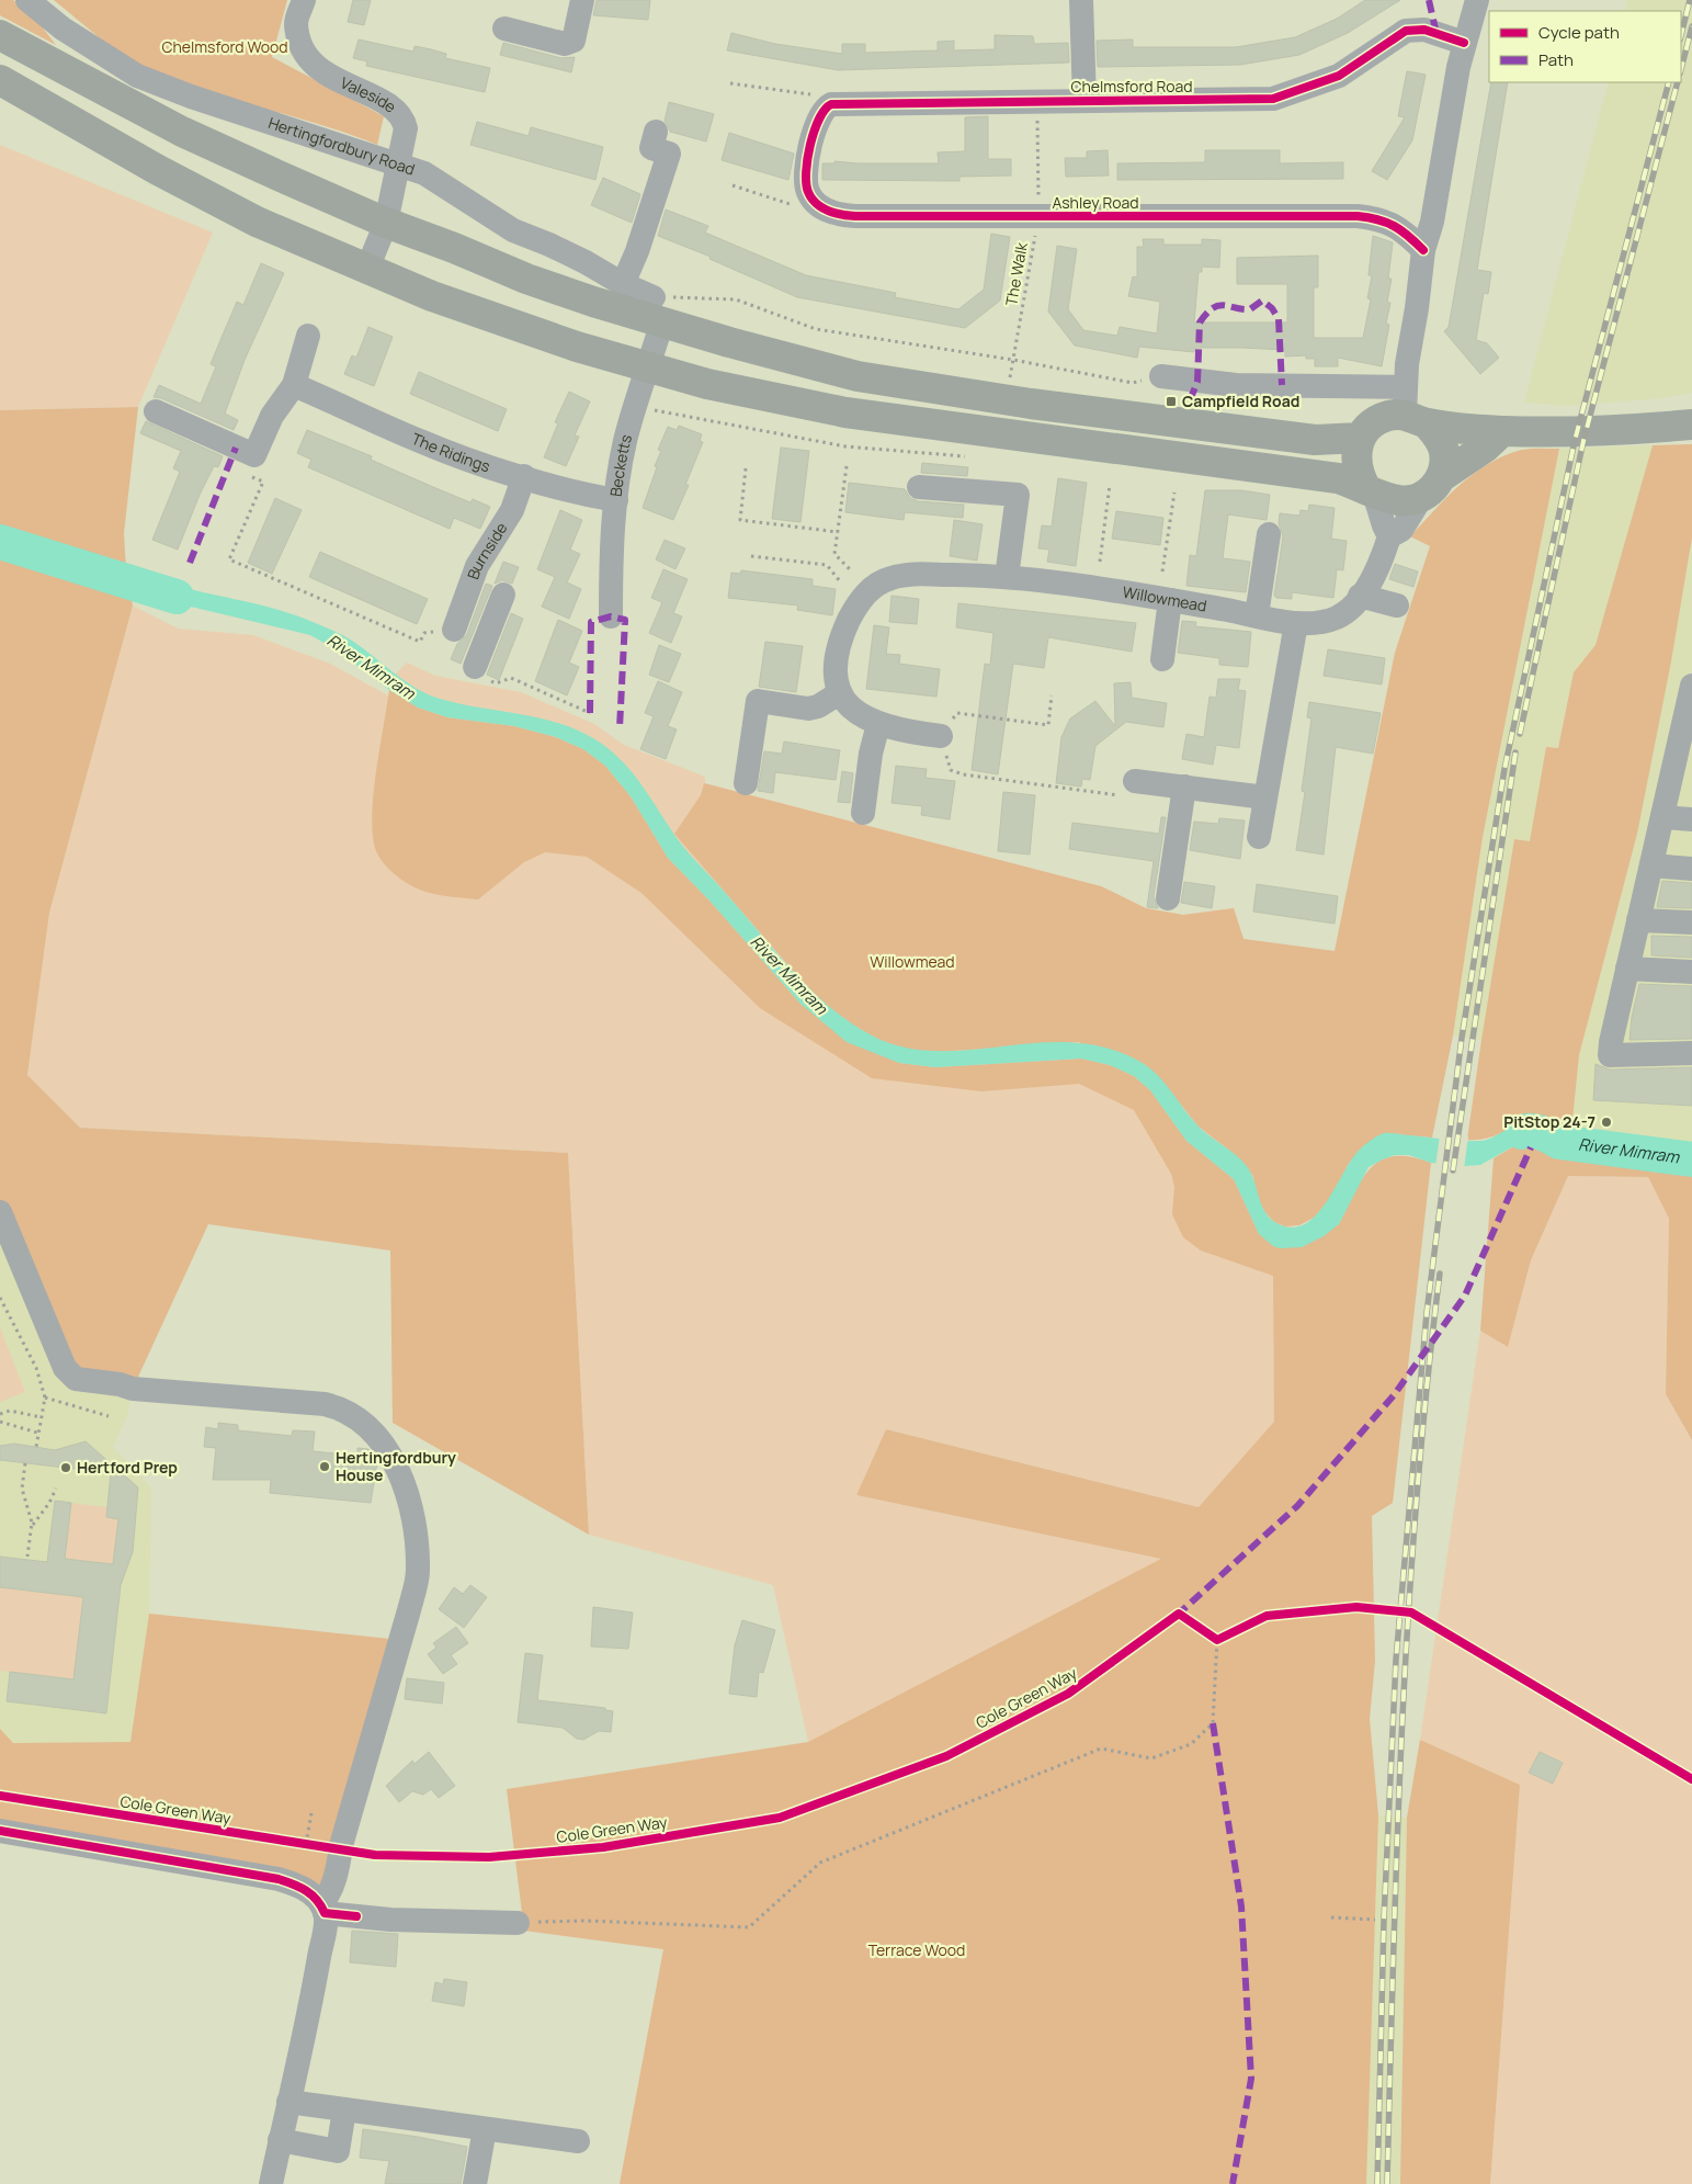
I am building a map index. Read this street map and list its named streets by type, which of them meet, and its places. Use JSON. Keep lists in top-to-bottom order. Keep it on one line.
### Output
{"streets":{"street":["Chelmsford Road","Valeside","Hertingfordbury Road","Ashley Road","The Ridings","Becketts","Burnside","Willowmead"],"path":["The Walk"],"cycle path":["Cole Green Way"]},"crossings":[["Chelmsford Road","The Walk"],["Valeside","Hertingfordbury Road"],["Hertingfordbury Road","Becketts"],["Ashley Road","The Walk"],["The Ridings","Becketts"],["The Ridings","Burnside"]],"water":["River Mimram"],"parks":["Chelmsford Wood","Willowmead","Terrace Wood"],"places":{"transit":["Campfield Road"],"other":["PitStop 24-7","Hertingfordbury House","Hertford Prep"]},"legend":["Cycle path","Path"]}
